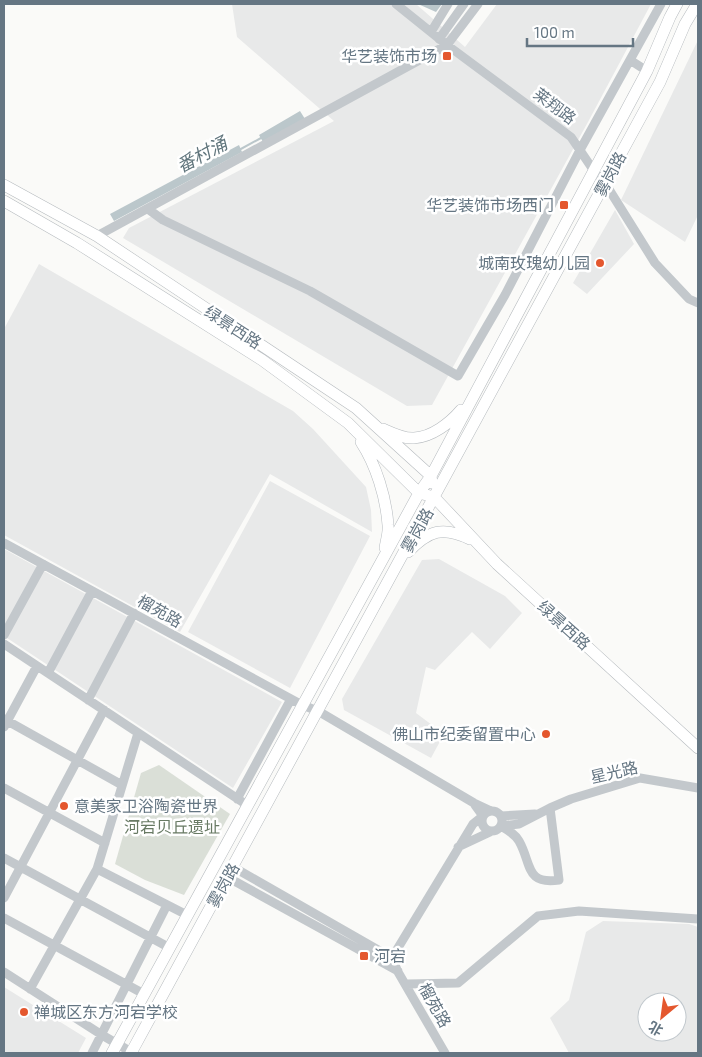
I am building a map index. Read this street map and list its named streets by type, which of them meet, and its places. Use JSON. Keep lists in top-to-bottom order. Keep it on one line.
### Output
{"streets":{"main road":["雾岗路","绿景西路"],"street":["莱翔路","榴苑路","星光路"]},"crossings":[["莱翔路","雾岗路"],["雾岗路","绿景西路"],["雾岗路","榴苑路"]],"water":["番村涌"],"parks":["河宕贝丘遗址"],"places":{"transit":["华艺装饰市场","华艺装饰市场西门","河宕"],"other":["城南玫瑰幼儿园","佛山市纪委留置中心","意美家卫浴陶瓷世界","禅城区东方河宕学校"]},"scale_bar":"100 m","north":"bottom left"}
